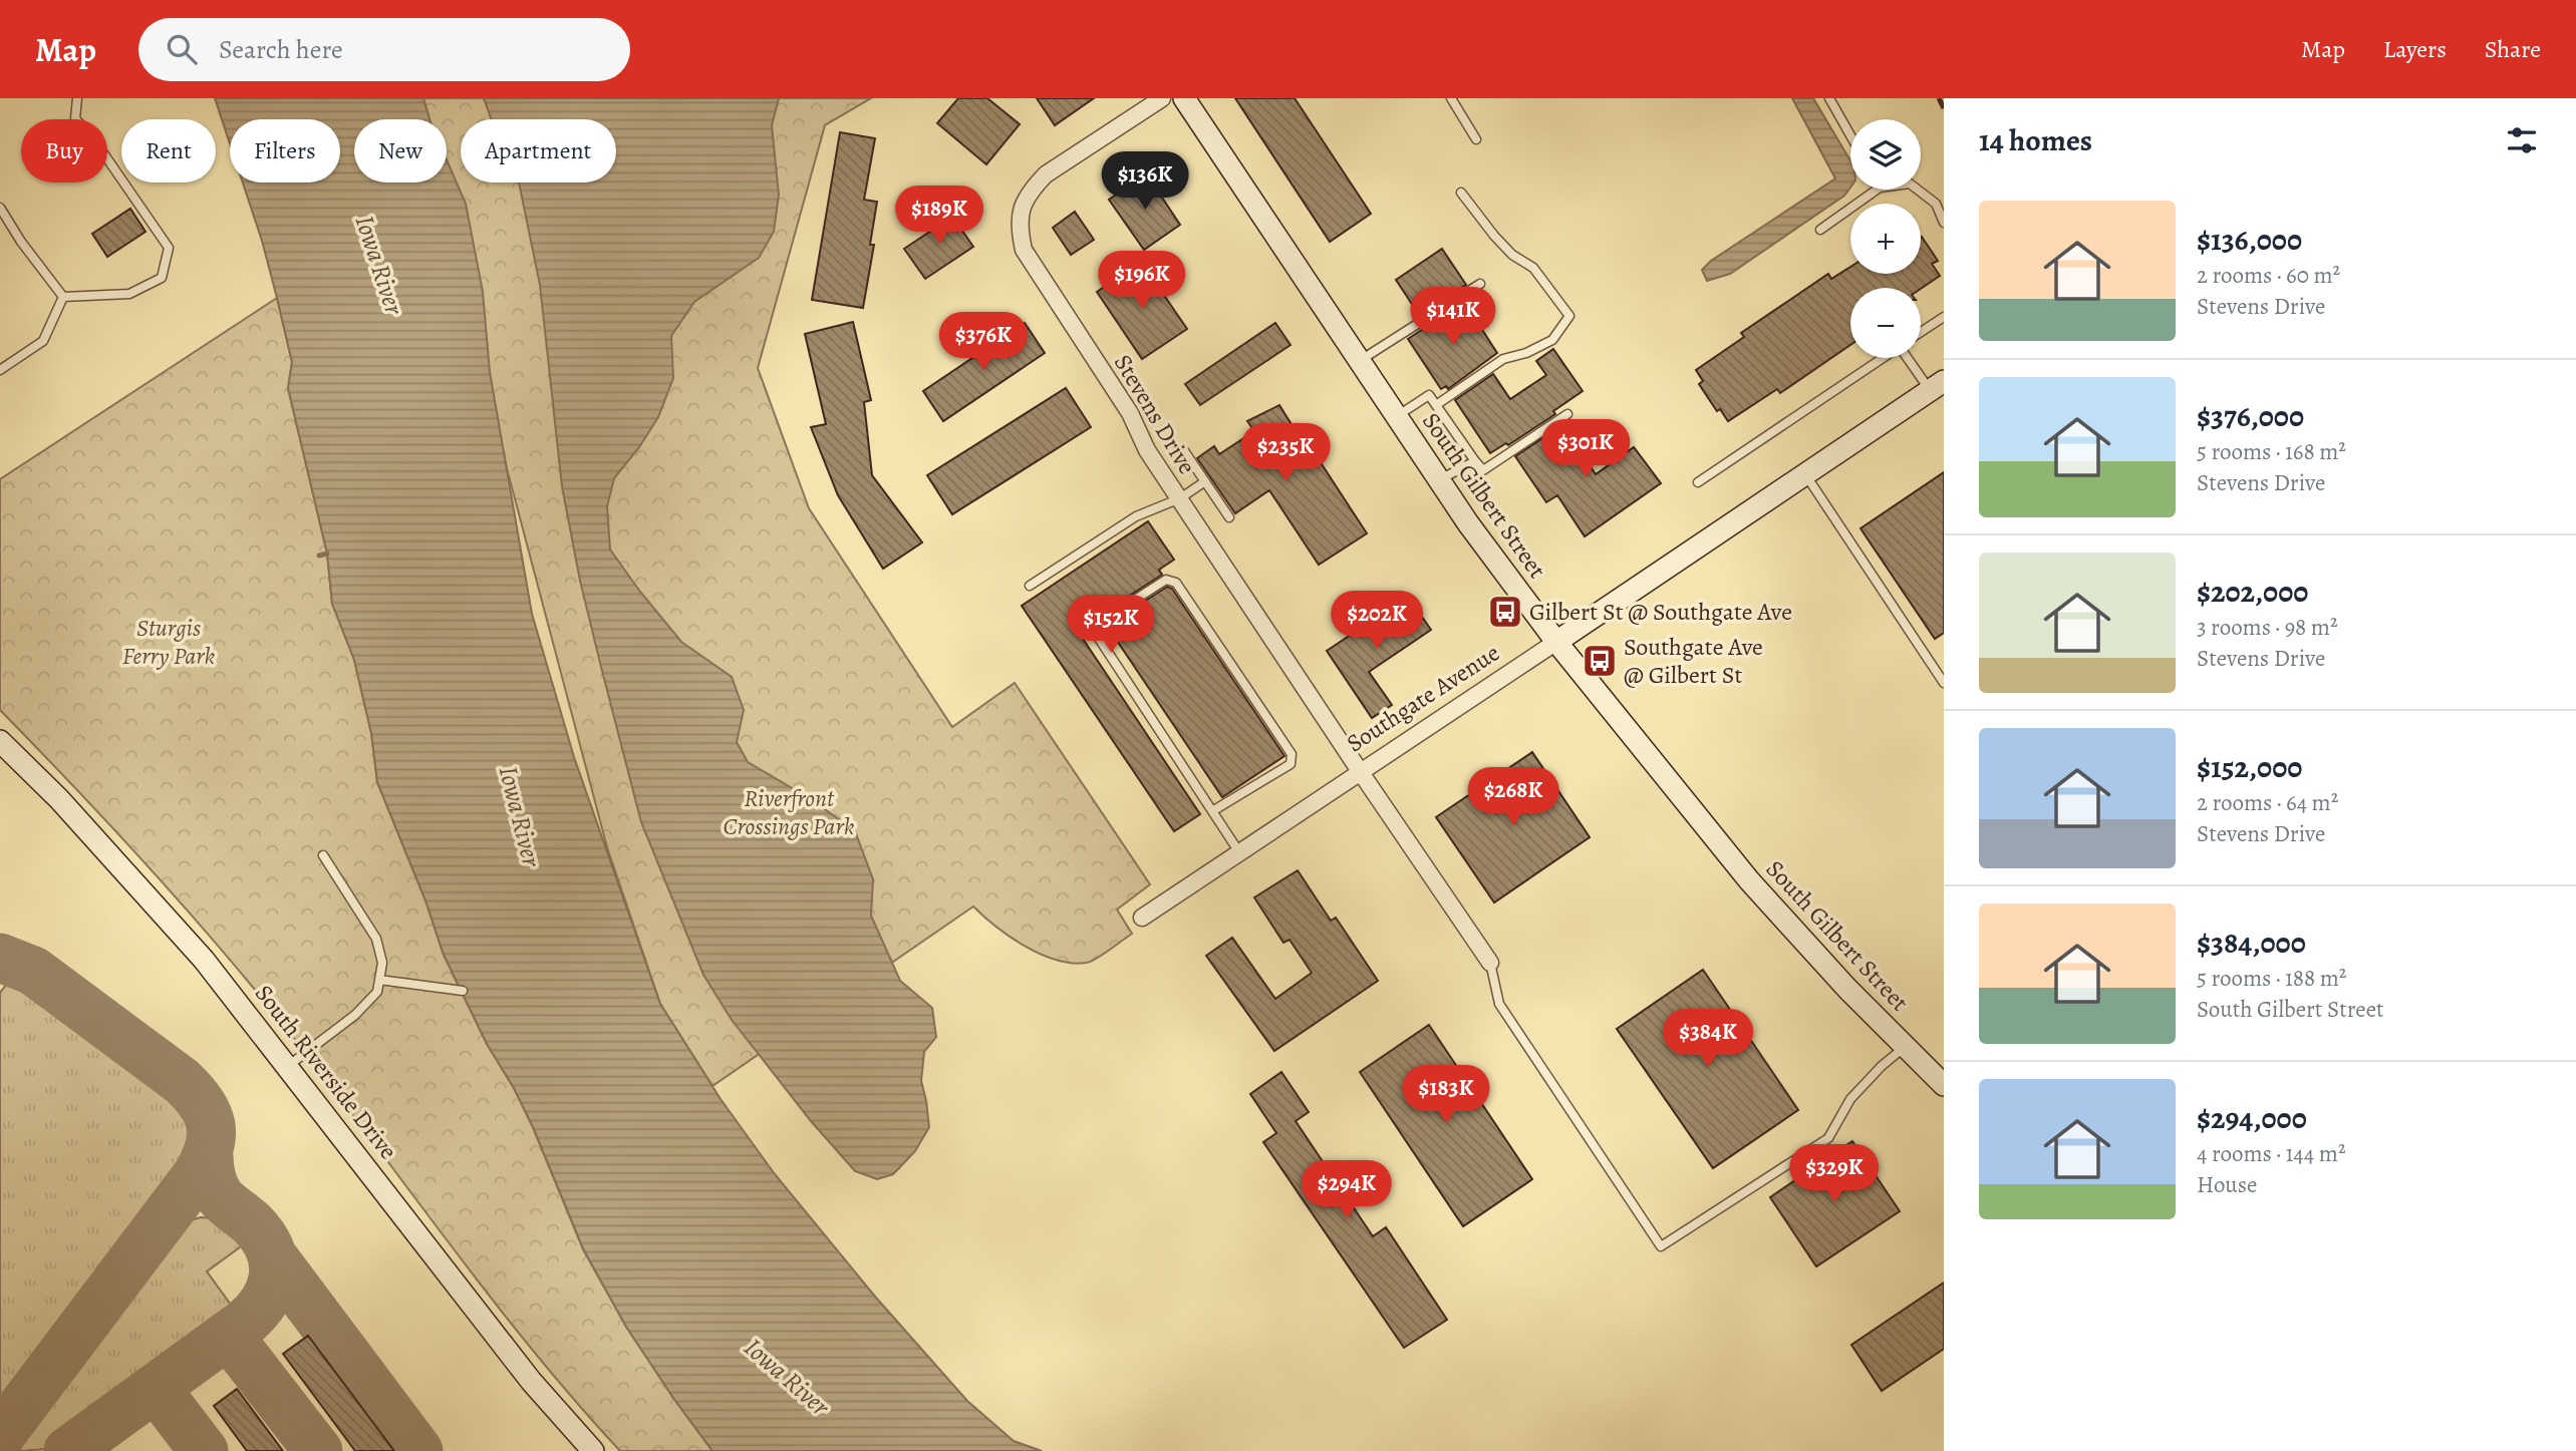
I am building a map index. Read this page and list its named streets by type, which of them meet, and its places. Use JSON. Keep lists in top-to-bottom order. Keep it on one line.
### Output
{"streets":{"main road":["South Gilbert Street","Southgate Avenue","South Riverside Drive"],"street":["Stevens Drive"]},"crossings":[["Stevens Drive","Southgate Avenue"],["South Gilbert Street","Southgate Avenue"]],"water":["Iowa River"],"parks":["Sturgis Ferry Park","Riverfront Crossings Park"],"places":{"bus stop":["Gilbert St @ Southgate Ave","Southgate Ave @ Gilbert St"]},"page":{"header":"Map","search":"Search here","nav":["Map","Layers","Share"],"heading":"14 homes","map_buttons":["+","−"],"chip":["Buy","Rent","Filters","New","Apartment"],"price":["$136K","$189K","$196K","$141K","$376K","$301K","$235K","$202K","$152K","$268K","$384K","$183K","$329K","$294K"],"list":[{"name":"$136,000","note":"2 rooms · 60 m² · Stevens Drive"},{"name":"$376,000","note":"5 rooms · 168 m² · Stevens Drive"},{"name":"$202,000","note":"3 rooms · 98 m² · Stevens Drive"},{"name":"$152,000","note":"2 rooms · 64 m² · Stevens Drive"},{"name":"$384,000","note":"5 rooms · 188 m² · South Gilbert Street"},{"name":"$294,000","note":"4 rooms · 144 m² · House"}]}}
